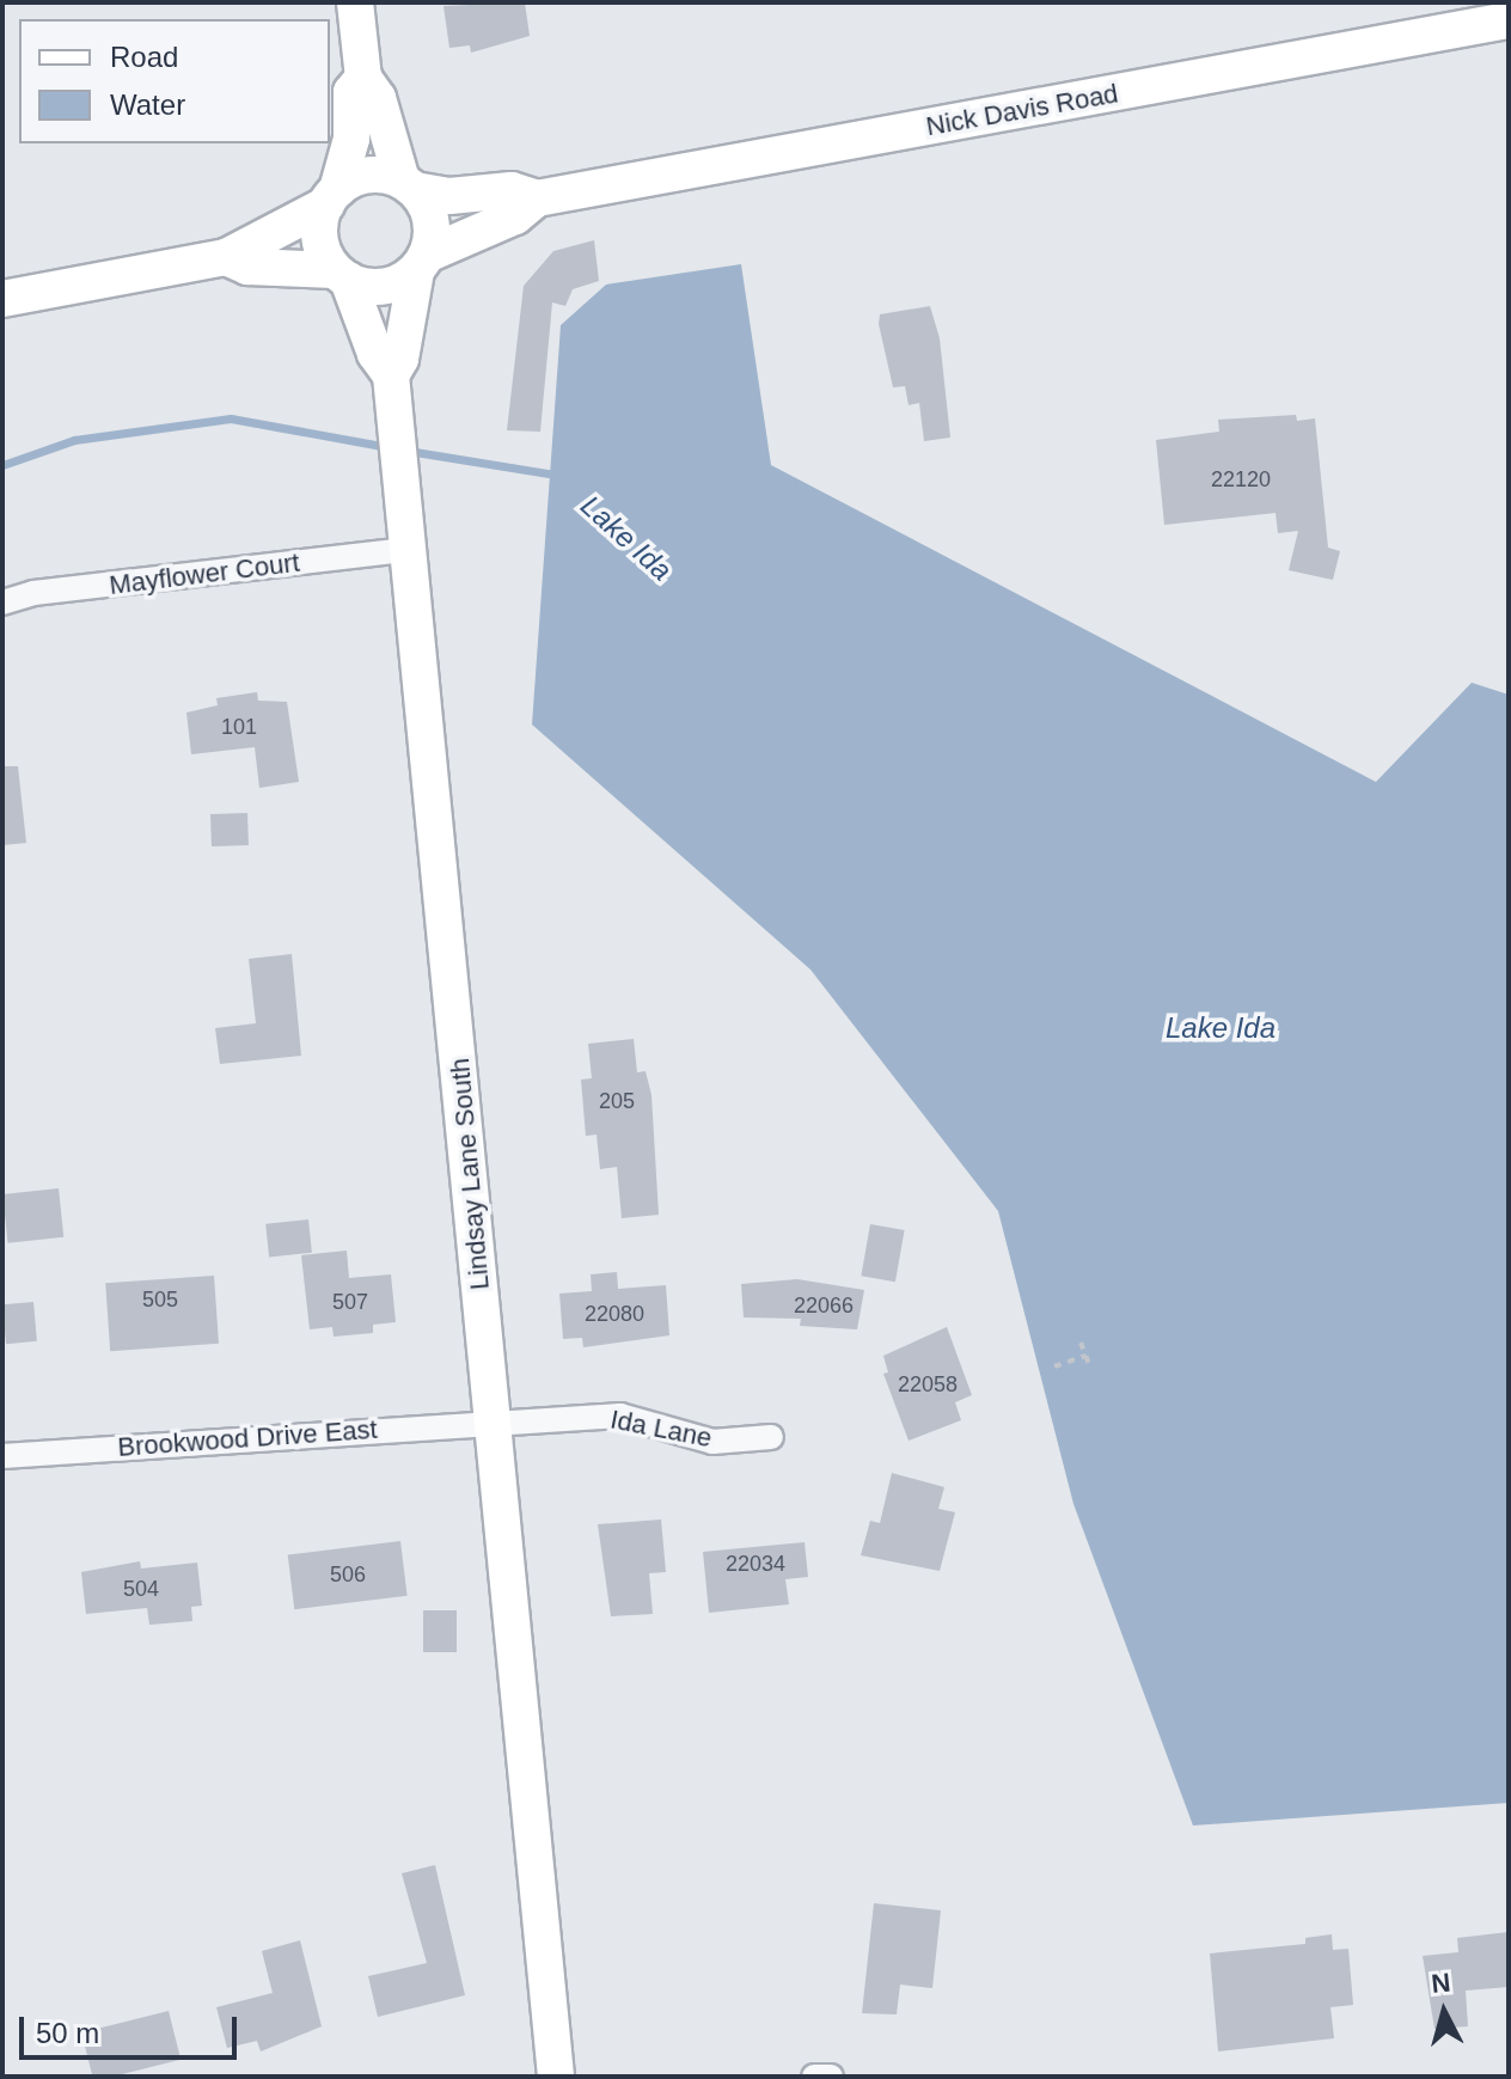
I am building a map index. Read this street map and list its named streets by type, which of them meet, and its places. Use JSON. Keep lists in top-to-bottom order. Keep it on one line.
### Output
{"streets":{"street":["Nick Davis Road","Mayflower Court","Lindsay Lane South","Ida Lane","Brookwood Drive East"]},"crossings":[["Nick Davis Road","Lindsay Lane South"],["Mayflower Court","Lindsay Lane South"],["Lindsay Lane South","Ida Lane"],["Lindsay Lane South","Brookwood Drive East"],["Ida Lane","Brookwood Drive East"]],"water":["Lake Ida"],"house_numbers":["22120","101","205","505","507","22066","22080","22058","22034","506","504"],"legend":["Road","Water"],"scale_bar":"50 m","north":"top"}
